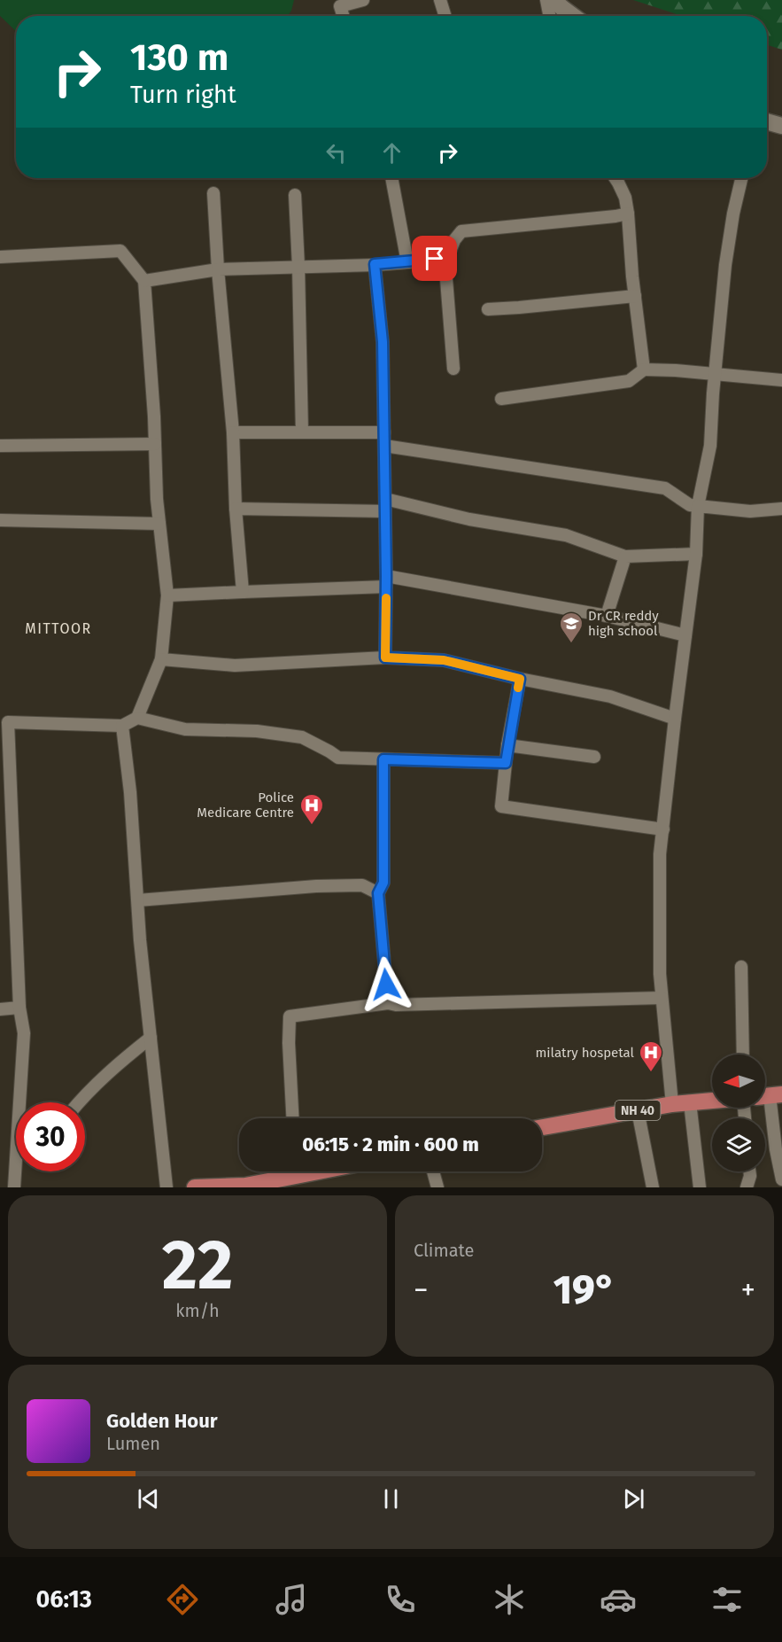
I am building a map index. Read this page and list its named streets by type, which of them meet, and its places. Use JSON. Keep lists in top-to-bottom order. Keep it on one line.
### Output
{"streets":{"highway":["NH 40"]},"districts":["MITTOOR"],"places":{"school or university":["Dr CR reddy high school"],"hospital":["Police Medicare Centre","milatry hospetal"]},"north":"left","page":{"turn":["130 m","Turn right"],"limit":"30","trip":"06:15 · 2 min · 600 m","tile":[["22","km/h"],"Climate"],"heat":["−","19°","+"],"song":["Golden Hour","Lumen"],"tabs":"06:13"}}
